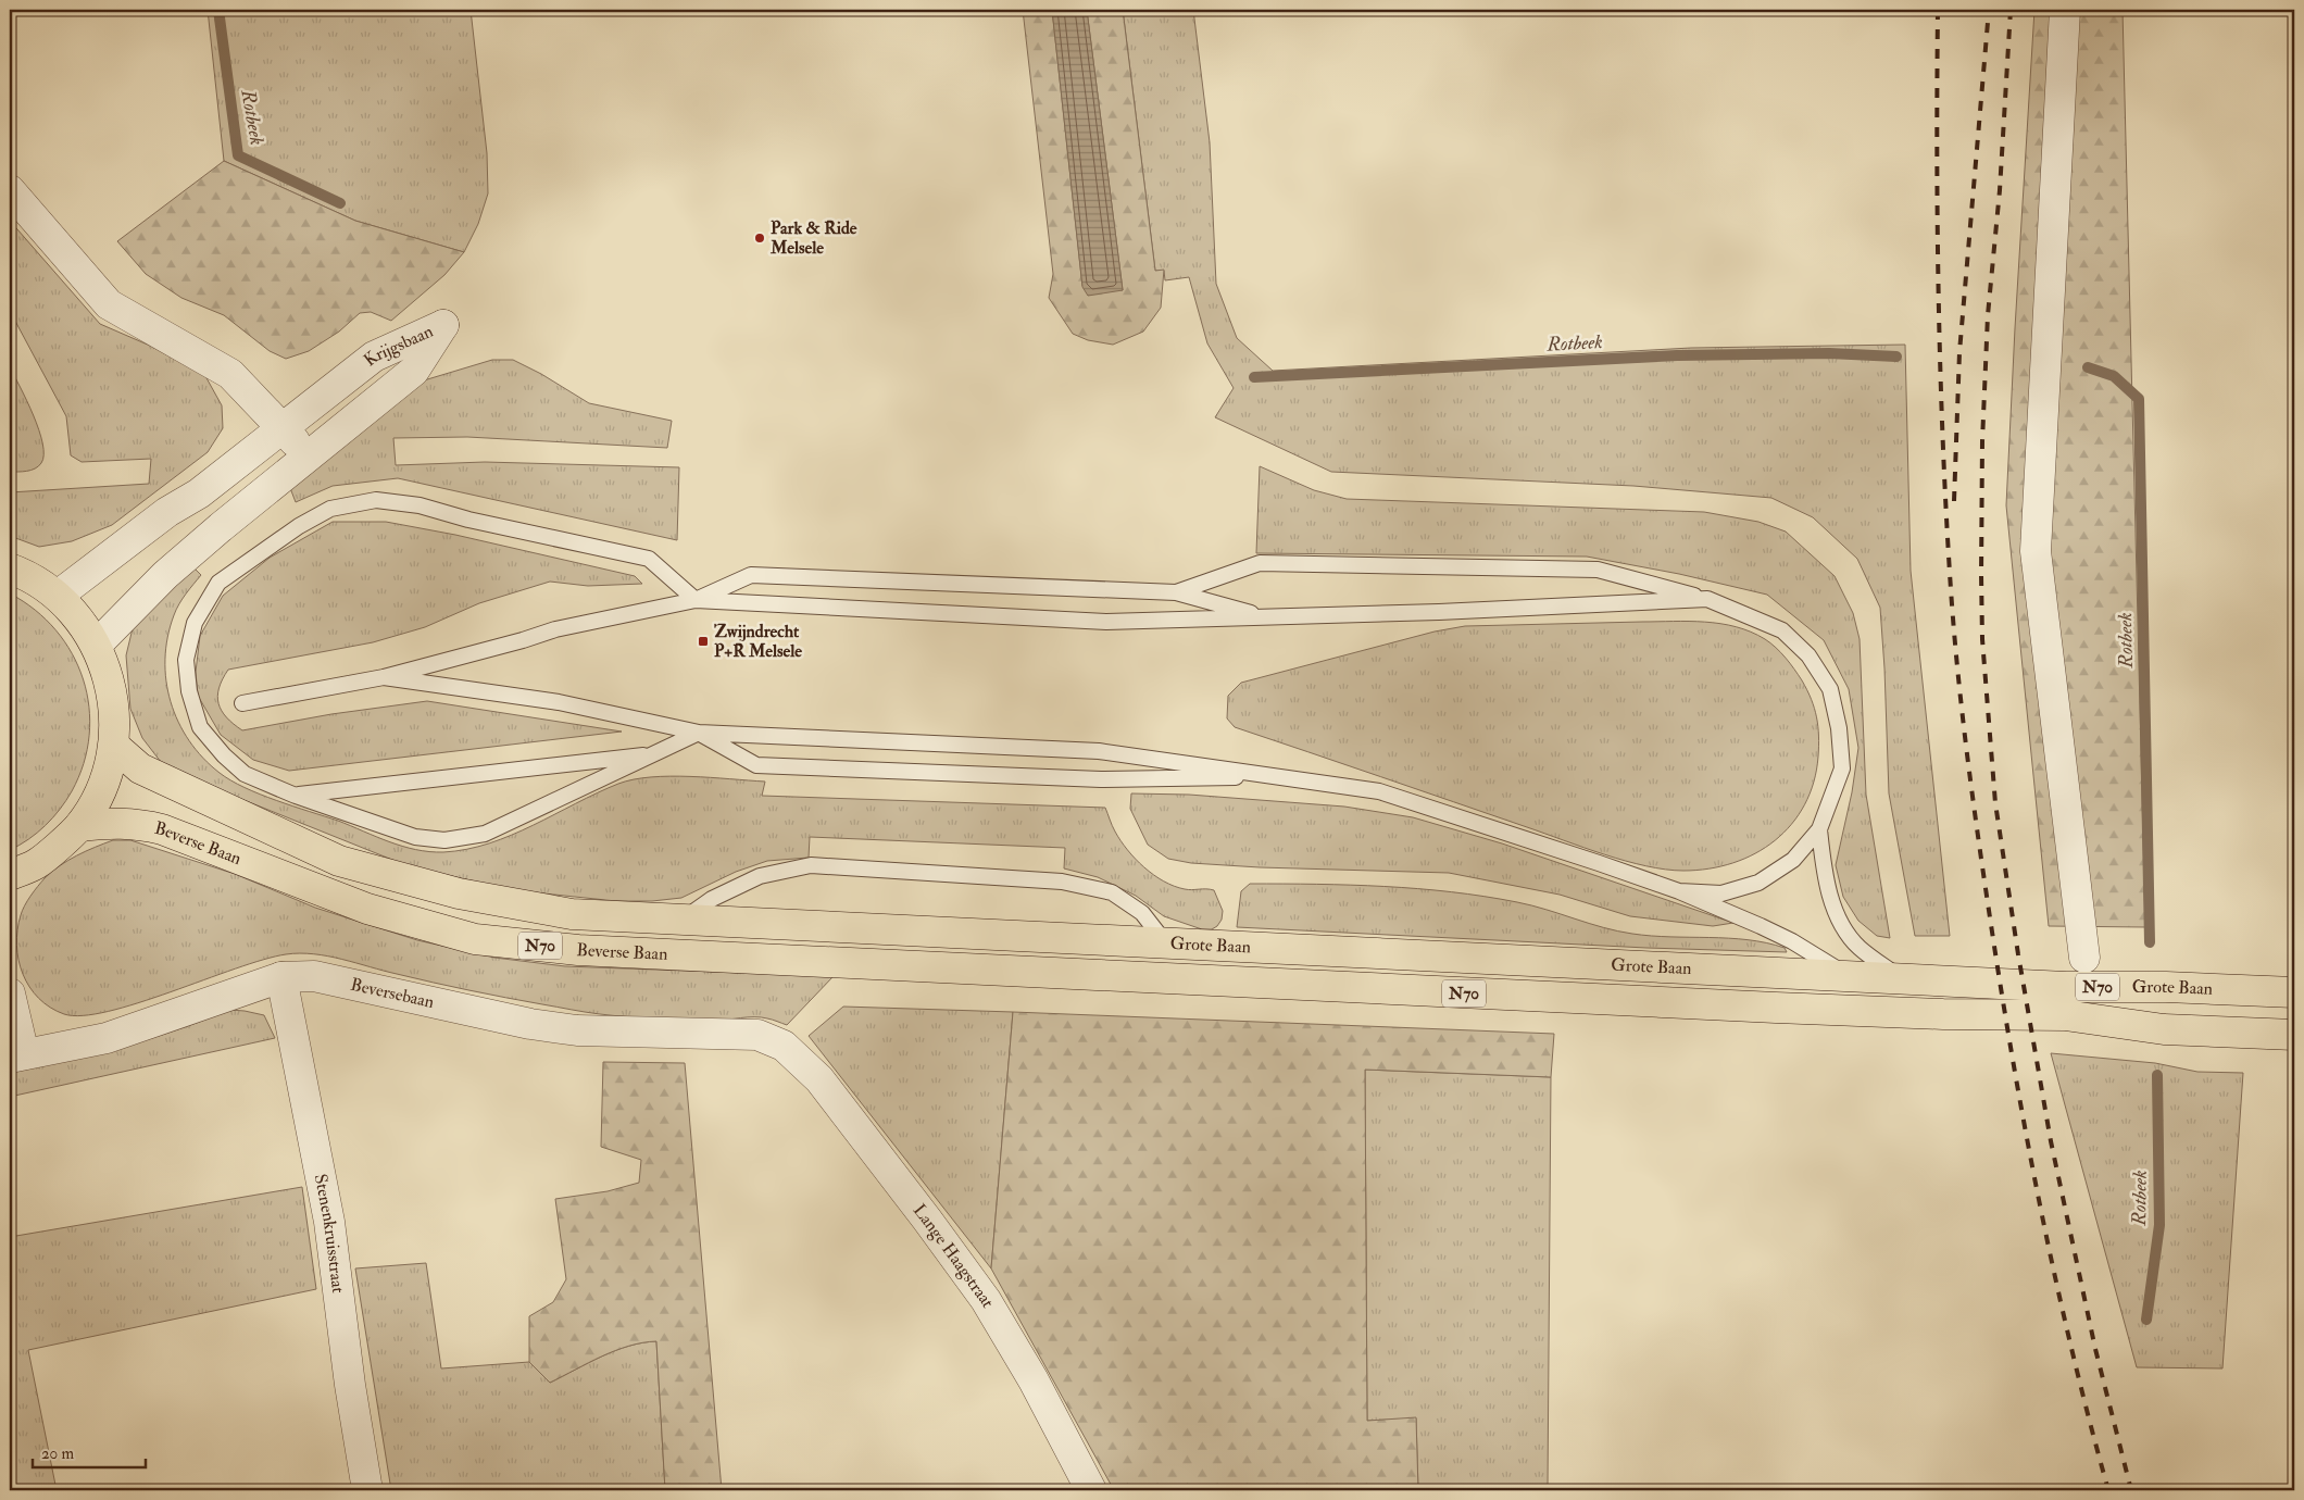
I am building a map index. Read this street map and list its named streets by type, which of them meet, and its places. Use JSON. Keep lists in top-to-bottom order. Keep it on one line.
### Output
{"streets":{"main road":["Beverse Baan","Grote Baan","N70"],"street":["Krijgsbaan","Beversebaan","Stenenkruisstraat","Lange Haagstraat"]},"crossings":[["Beverse Baan","Grote Baan"],["Beversebaan","Stenenkruisstraat"],["Beversebaan","Lange Haagstraat"]],"water":["Rotbeek"],"places":{"other":["Park & Ride Melsele"],"transit":["Zwijndrecht P+R Melsele"]},"scale_bar":"20 m"}
